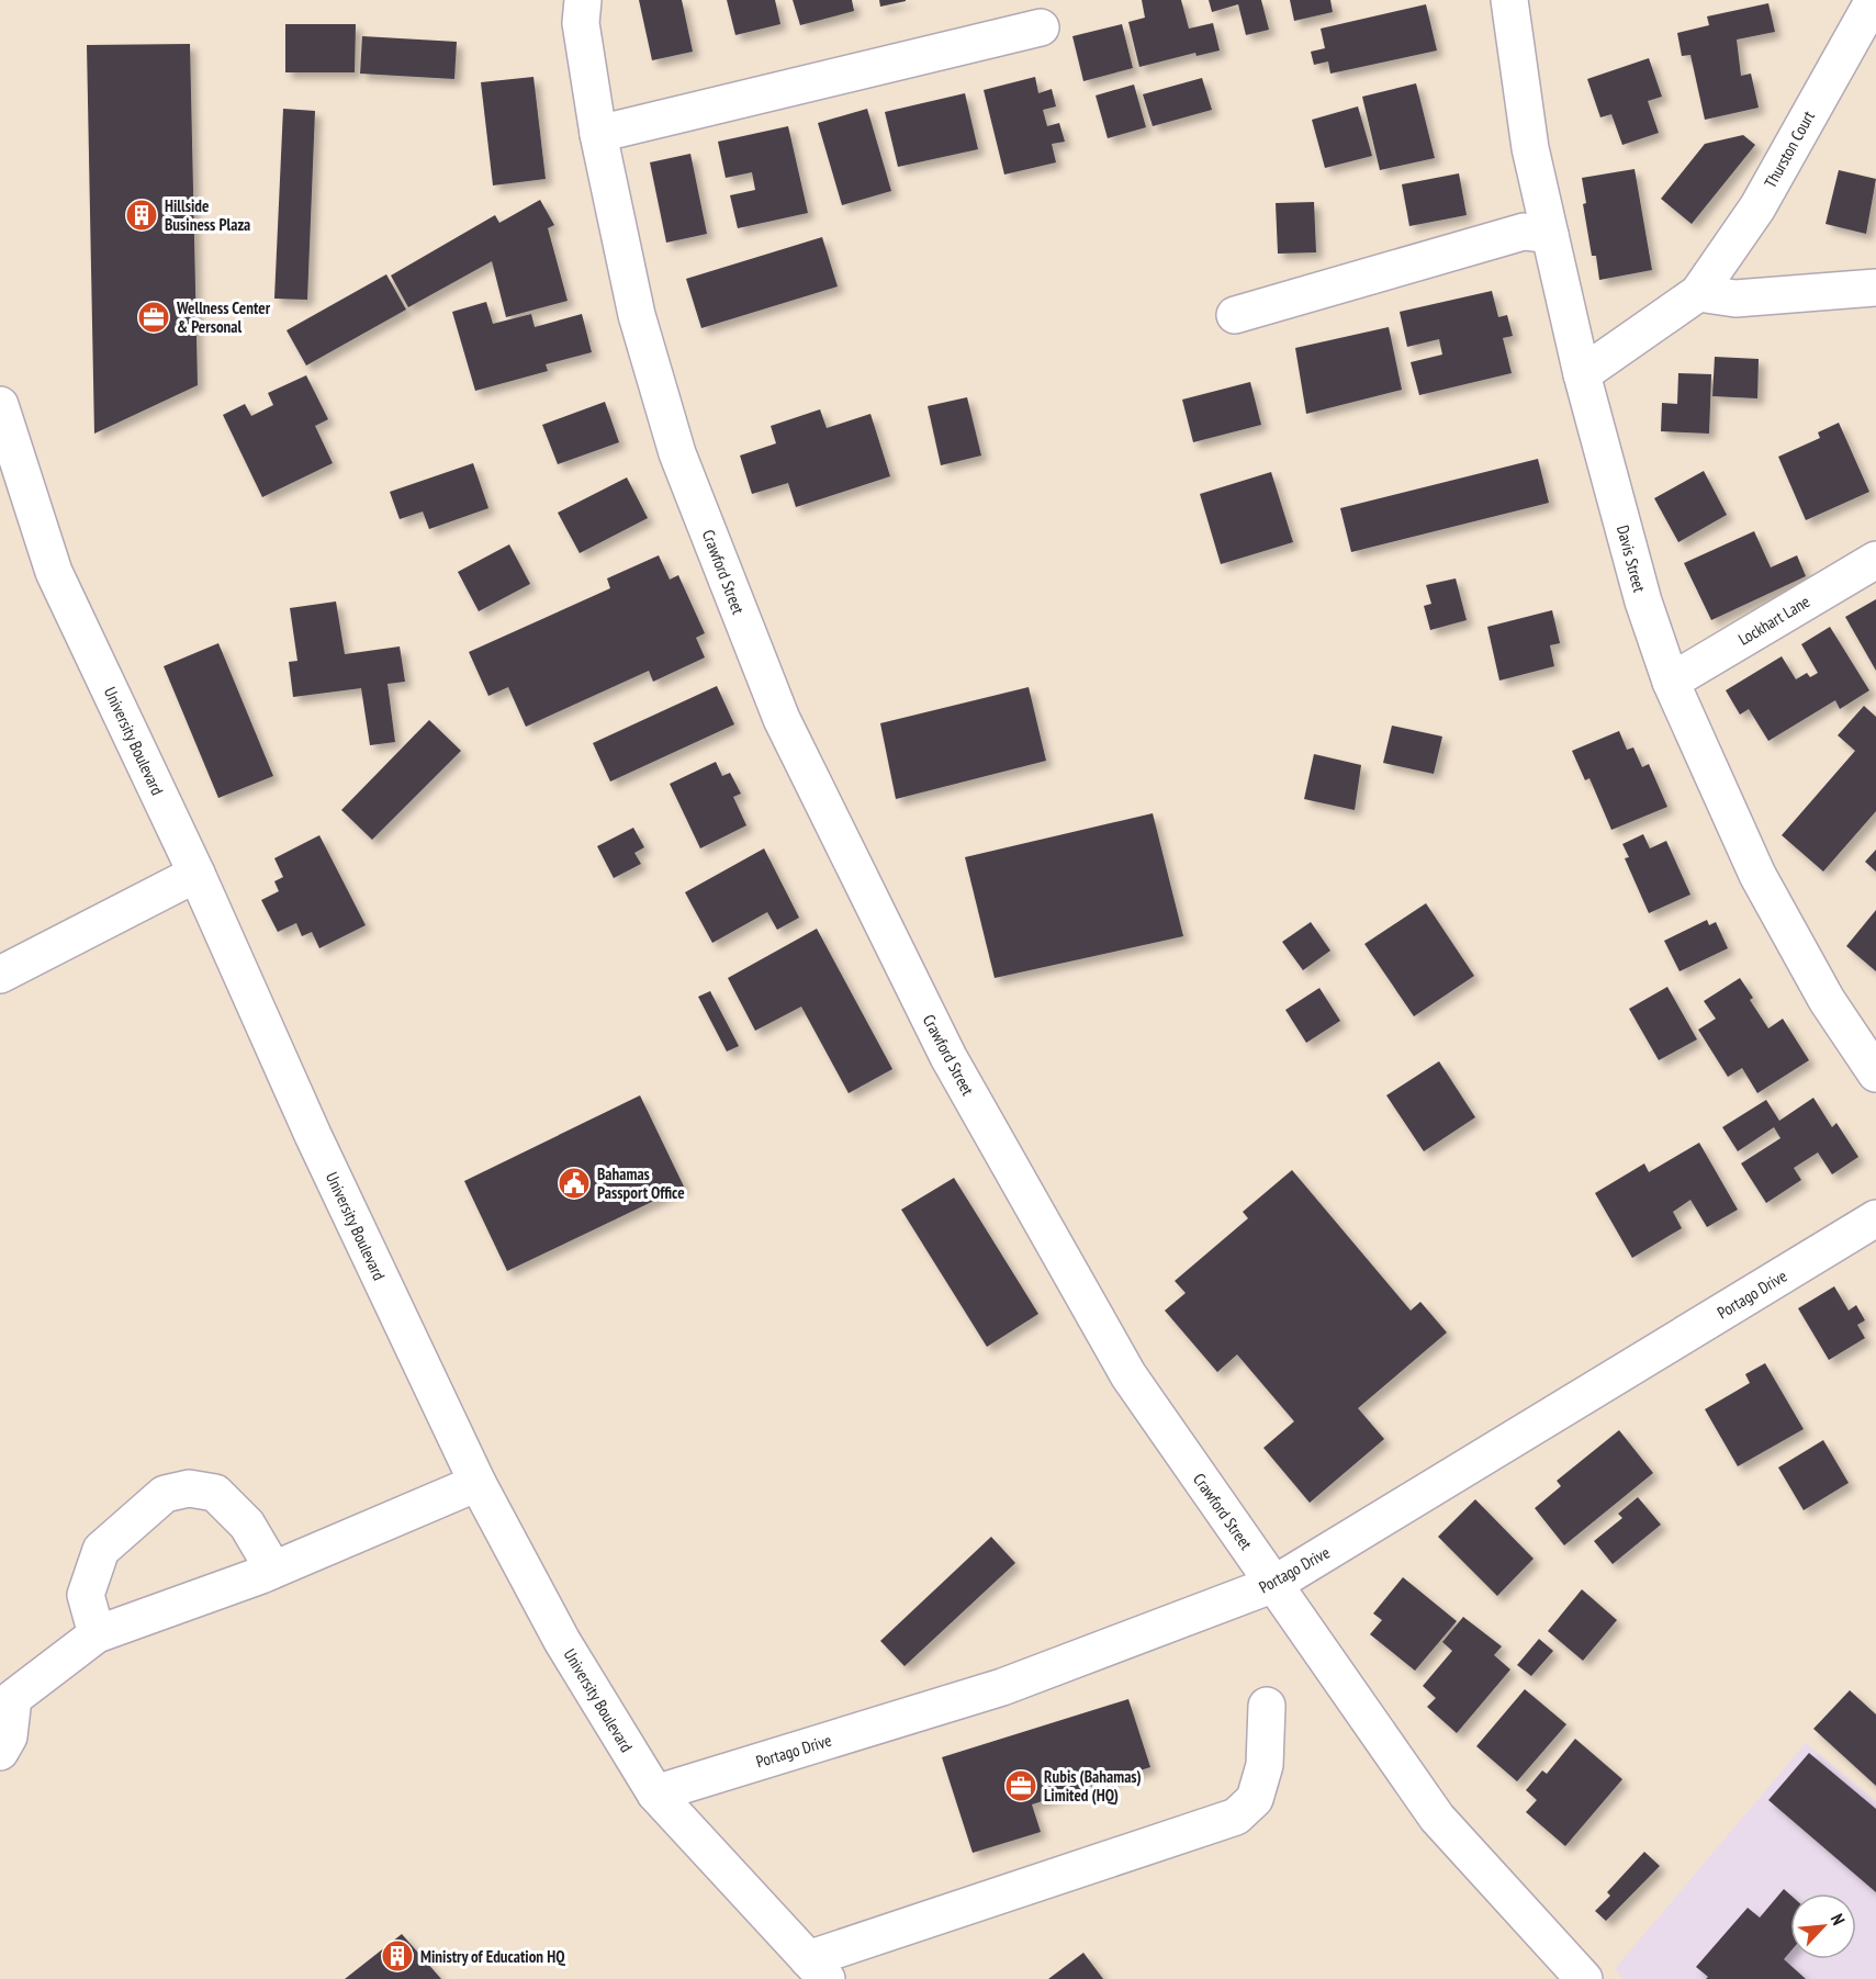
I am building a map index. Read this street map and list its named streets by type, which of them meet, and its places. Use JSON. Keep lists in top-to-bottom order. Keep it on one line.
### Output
{"streets":{"street":["Thurston Court","Davis Street","Crawford Street","Lockhart Lane","University Boulevard","Portago Drive"]},"crossings":[["Thurston Court","Davis Street"],["Davis Street","Lockhart Lane"],["Crawford Street","Portago Drive"],["University Boulevard","Portago Drive"]],"places":{"building":["Hillside Business Plaza","Ministry of Education HQ"],"office":["Wellness Center & Personal","Rubis (Bahamas) Limited (HQ)"],"public building":["Bahamas Passport Office"]},"north":"top right"}
